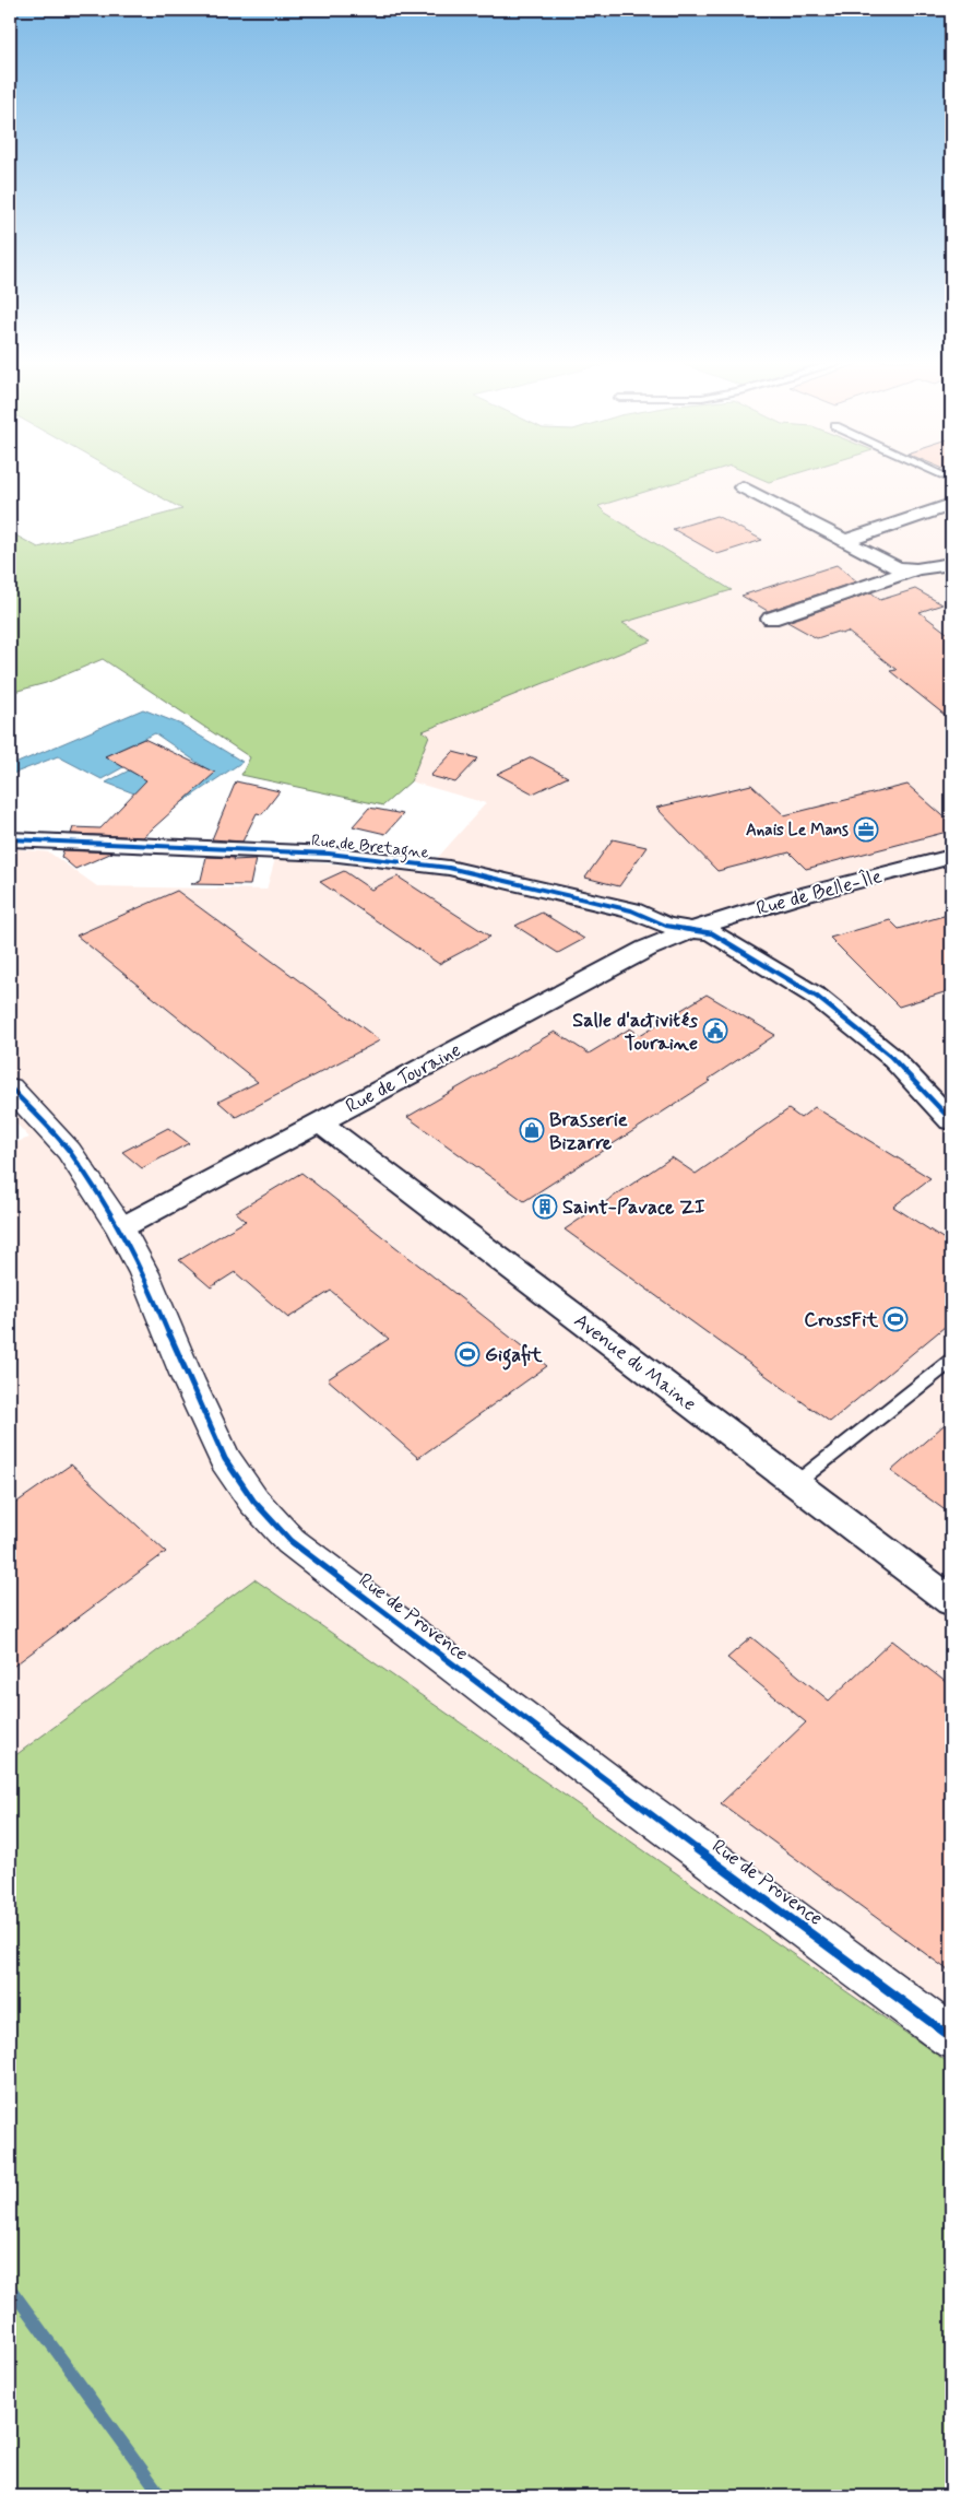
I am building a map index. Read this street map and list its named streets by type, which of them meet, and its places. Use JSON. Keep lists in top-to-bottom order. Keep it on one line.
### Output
{"streets":{"street":["Rue de Bretagne","Rue de Belle-Île","Rue de Touraine","Avenue du Maine","Rue de Provence"]},"crossings":[["Rue de Bretagne","Rue de Belle-Île"],["Rue de Bretagne","Rue de Touraine"],["Rue de Belle-Île","Rue de Touraine"],["Rue de Touraine","Avenue du Maine"],["Rue de Touraine","Rue de Provence"]],"places":{"office":["Anais Le Mans"],"public building":["Salle d'activités Touraine"],"shop":["Brasserie Bizarre"],"building":["Saint-Pavace ZI"],"sports":["CrossFit","Gigafit"]}}
